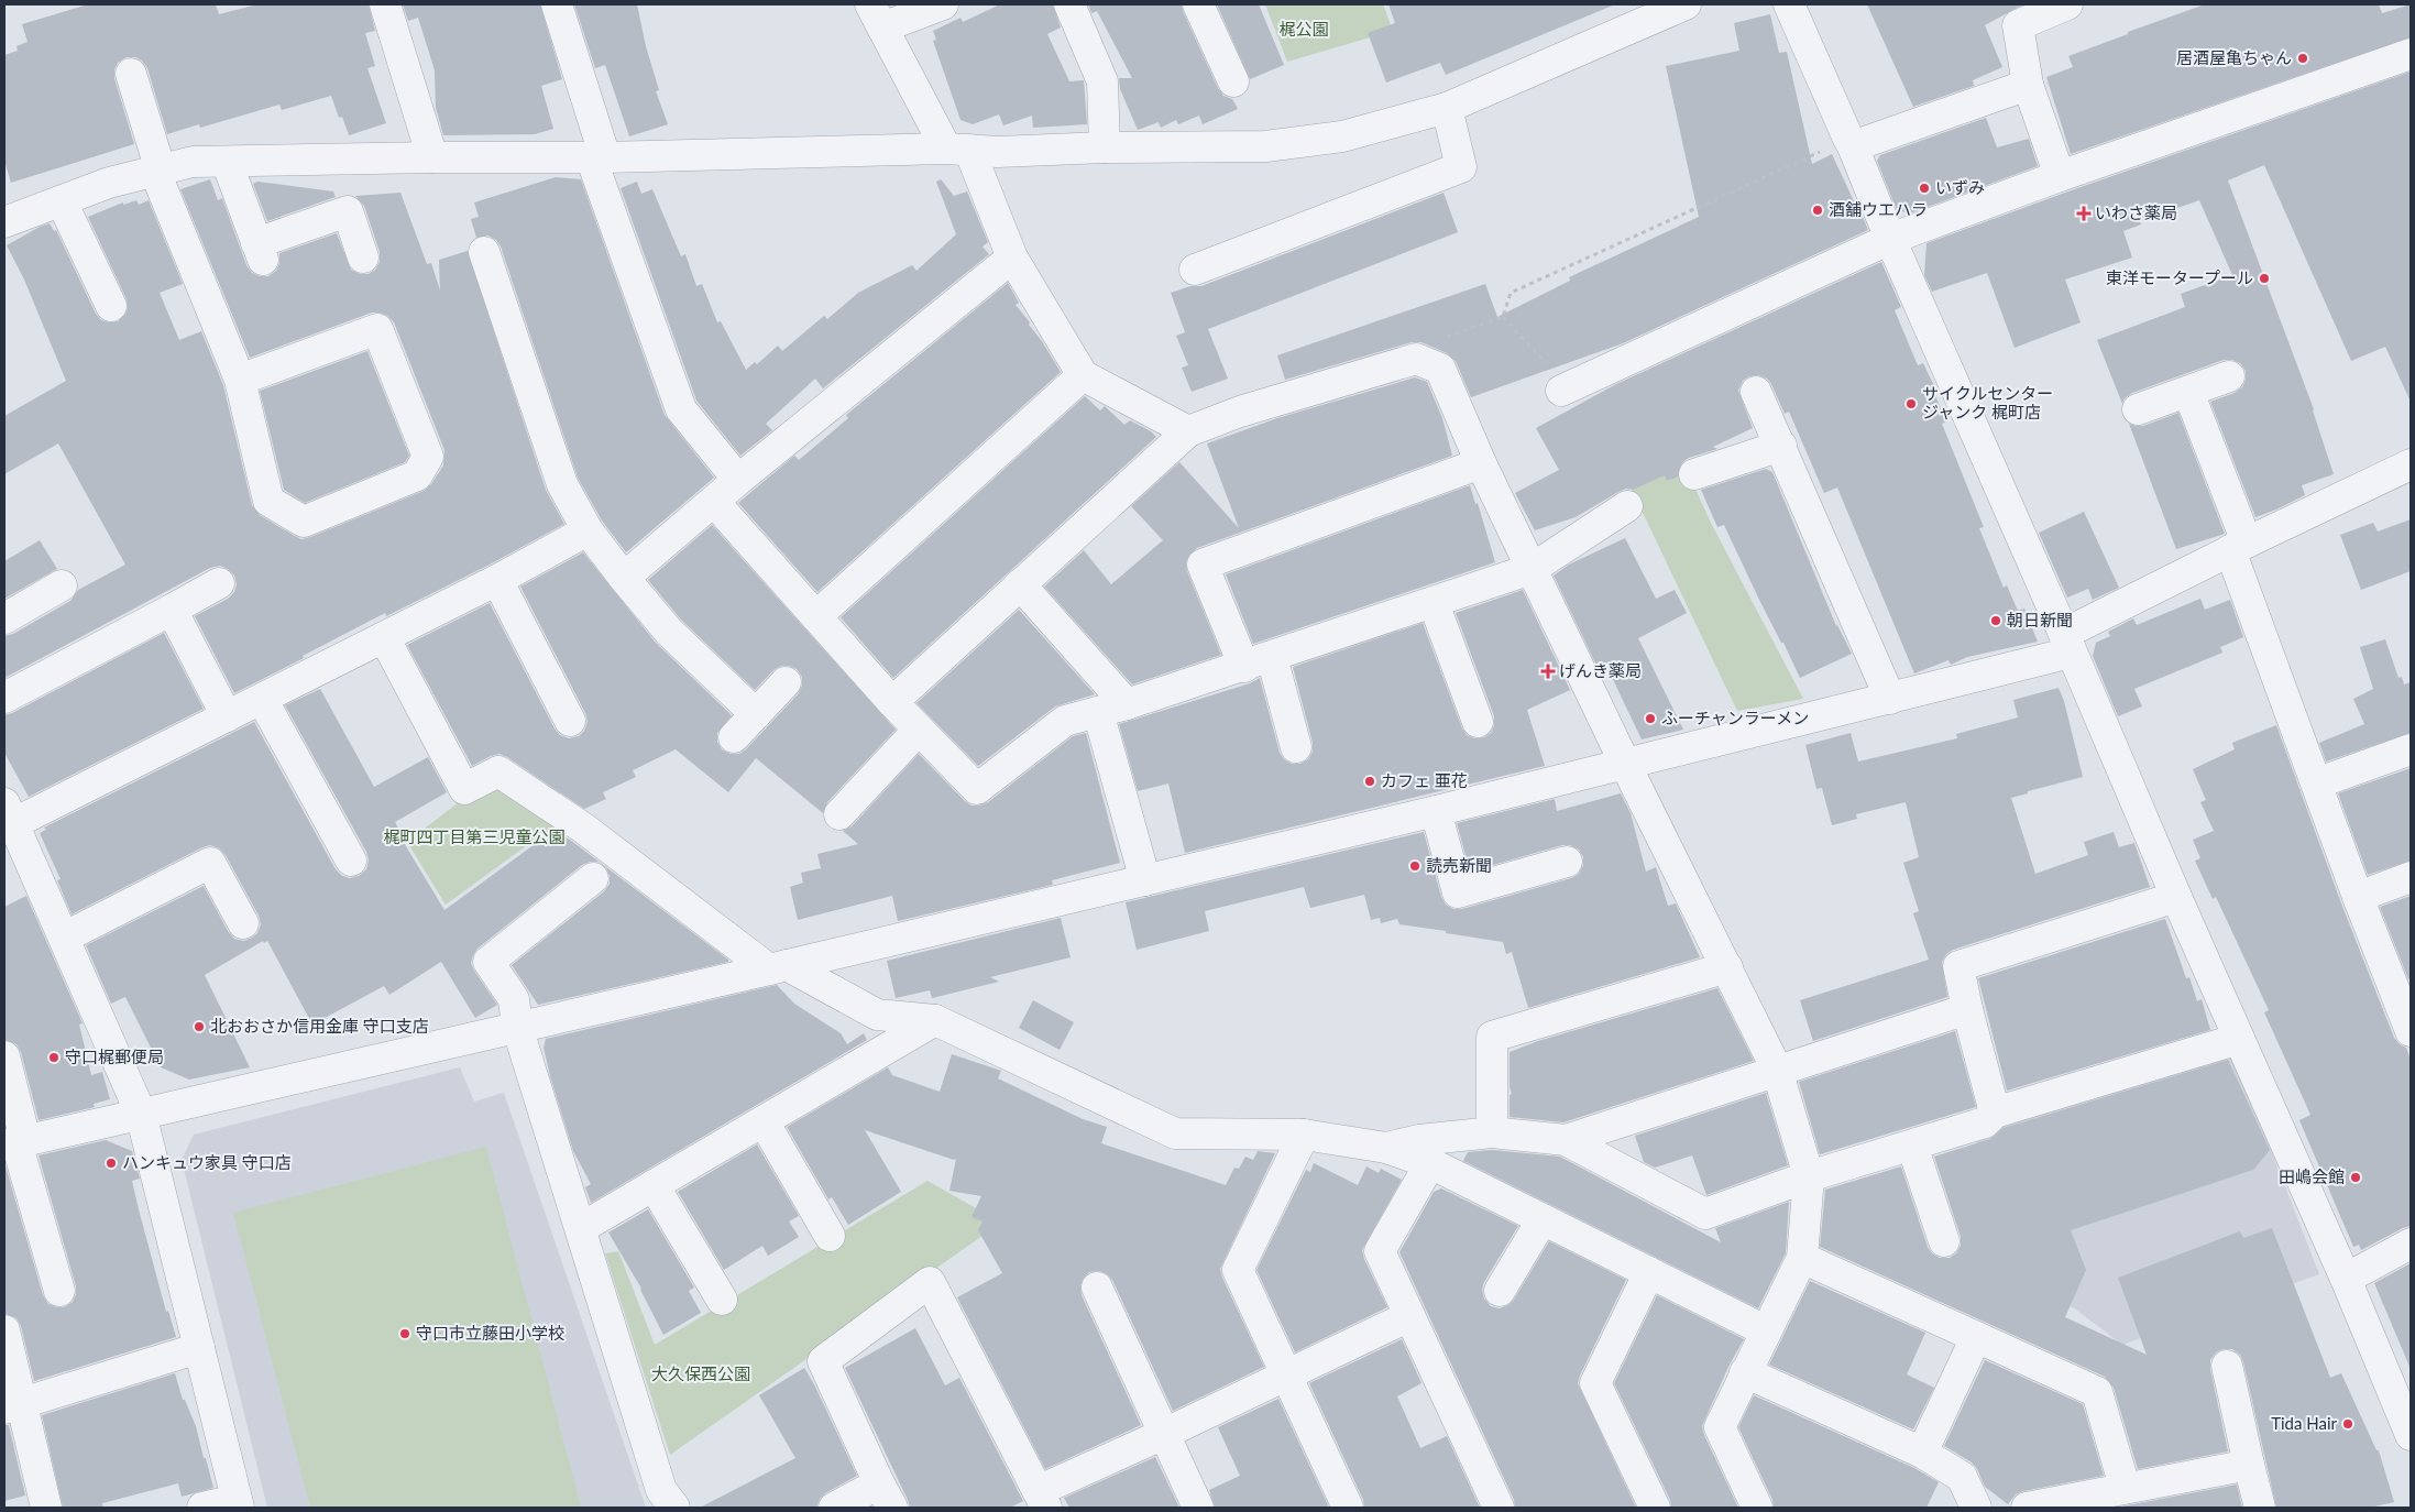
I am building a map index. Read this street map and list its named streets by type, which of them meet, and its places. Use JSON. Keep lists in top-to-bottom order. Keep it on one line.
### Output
{"parks":["梶公園","梶町四丁目第三児童公園","大久保西公園"],"places":{"other":["居酒屋亀ちゃん","いずみ","酒舗ウエハラ","東洋モータープール","サイクルセンター ジャンク 梶町店","朝日新聞","ふーチャンラーメン","カフェ 亜花","読売新聞","北おおさか信用金庫 守口支店","守口梶郵便局","ハンキュウ家具 守口店","田嶋会館","守口市立藤田小学校","Tida Hair"],"health":["いわさ薬局","げんき薬局"]}}
